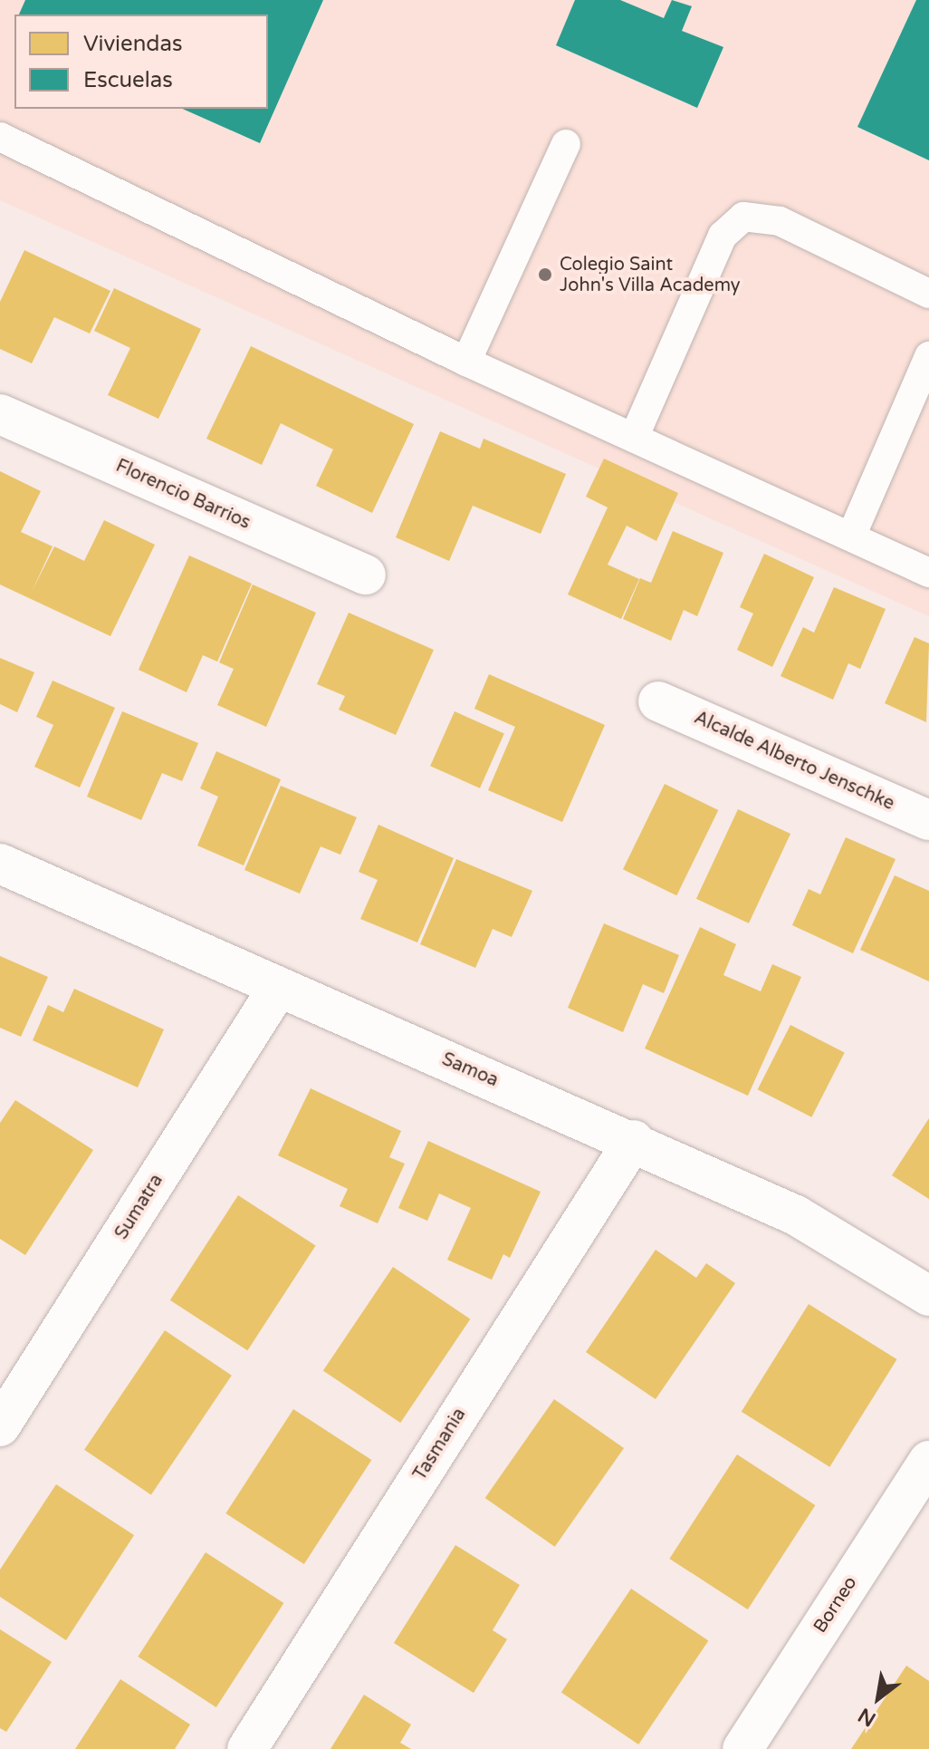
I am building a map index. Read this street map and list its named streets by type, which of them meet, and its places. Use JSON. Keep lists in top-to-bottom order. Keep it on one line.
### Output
{"streets":{"street":["Florencio Barrios","Alcalde Alberto Jenschke","Samoa","Sumatra","Tasmania","Borneo"]},"crossings":[["Samoa","Sumatra"],["Samoa","Tasmania"]],"places":["Colegio Saint John's Villa Academy"],"legend":["Viviendas","Escuelas"],"north":"bottom left"}
